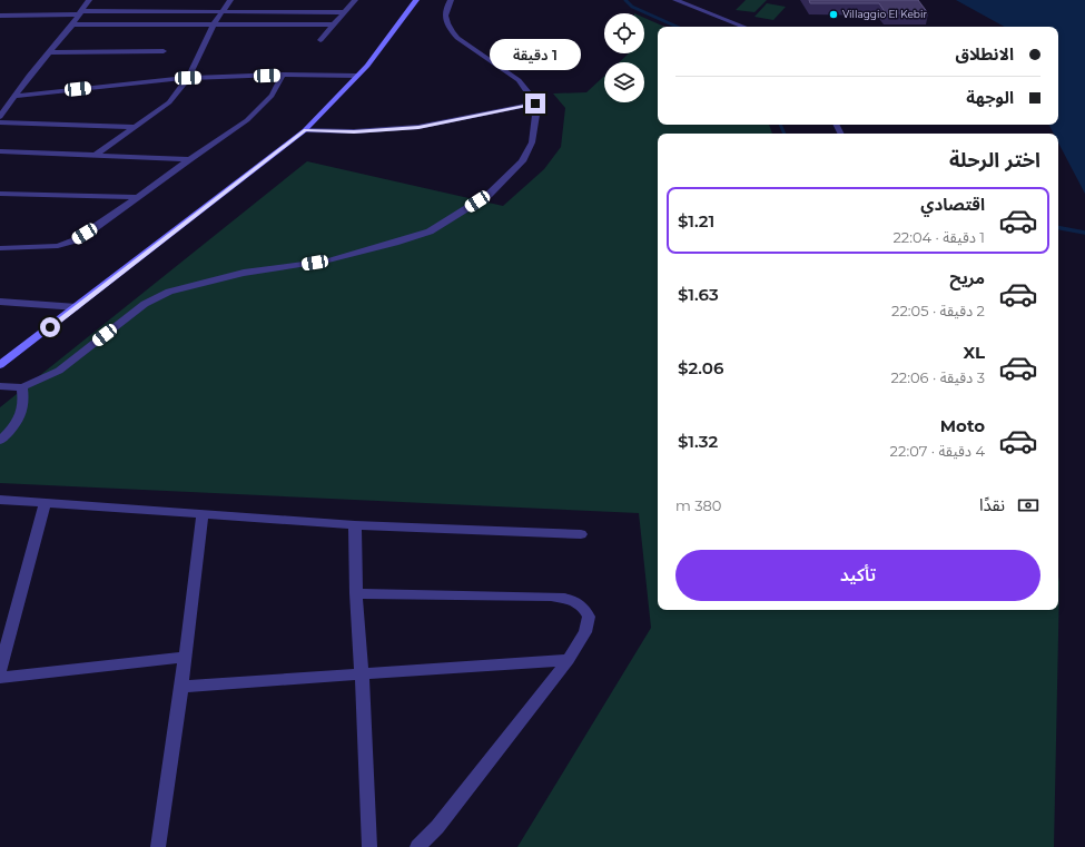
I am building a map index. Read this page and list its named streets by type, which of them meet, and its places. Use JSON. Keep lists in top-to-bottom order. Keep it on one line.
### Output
{"places":["Villaggio El Kebir"],"page":{"banner":["الانطلاق","الوجهة"],"bubble":"1 دقيقة","heading":"اختر الرحلة","list":[{"name":"اقتصادي","note":"1 دقيقة · 22:04","value":"$1.21"},{"name":"مريح","note":"2 دقيقة · 22:05","value":"$1.63"},{"name":"XL","note":"3 دقيقة · 22:06","value":"$2.06"},{"name":"Moto","note":"4 دقيقة · 22:07","value":"$1.32"}],"pay":["نقدًا","380 m"],"buttons":"تأكيد"}}
